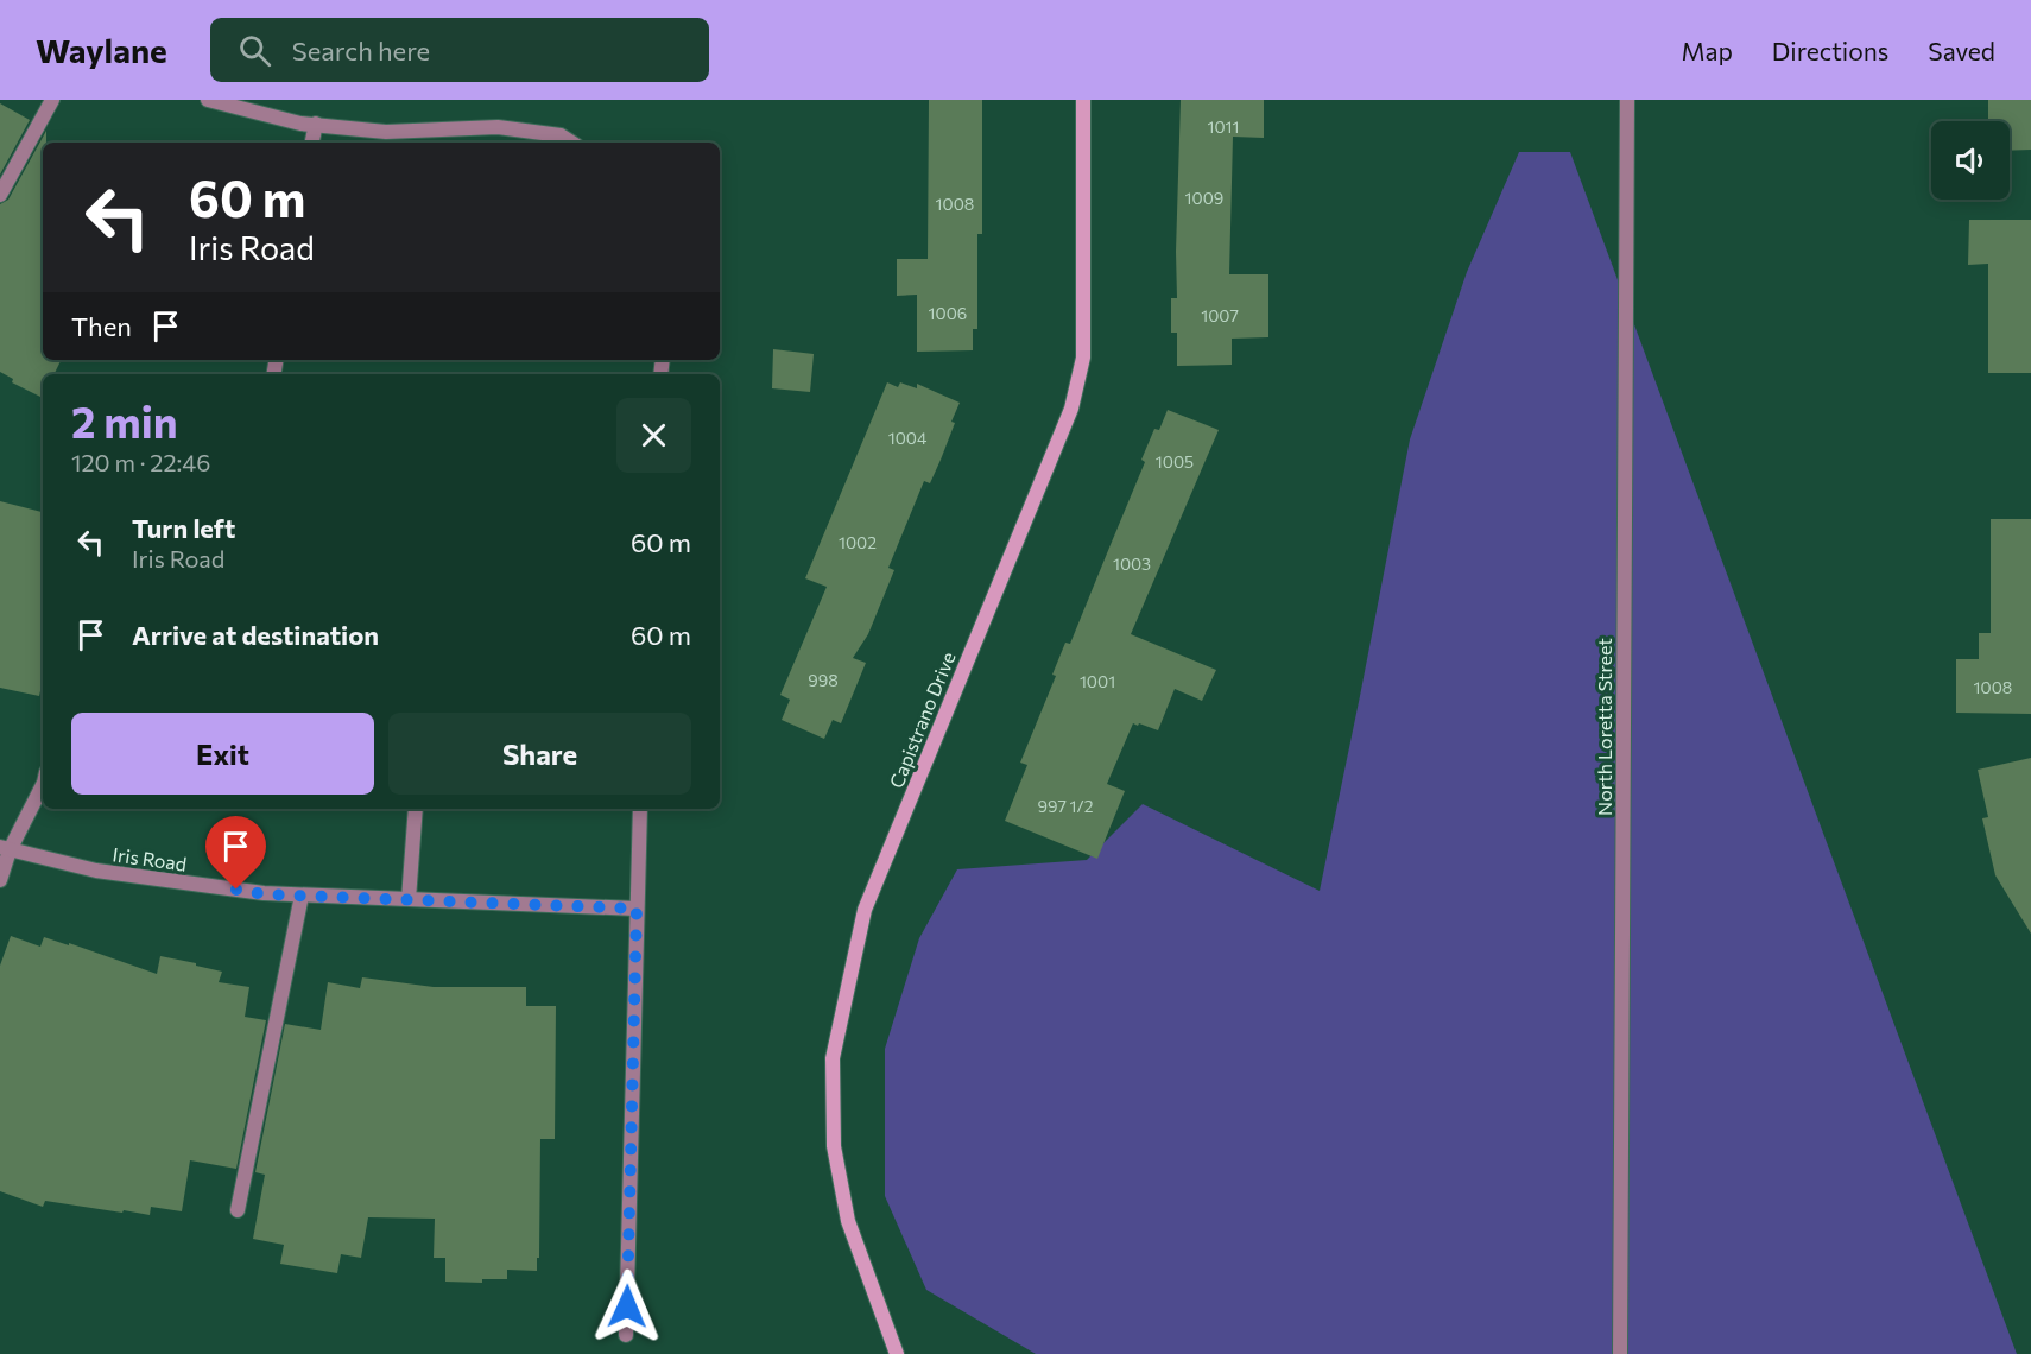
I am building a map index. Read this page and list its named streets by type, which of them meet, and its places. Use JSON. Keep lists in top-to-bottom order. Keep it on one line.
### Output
{"streets":{"street":["Capistrano Drive","North Loretta Street","Iris Road"]},"house_numbers":["1011","1009","1008","1006","1007","1004","1005","1002","1003","998","1001","1008","997 1/2"],"page":{"header":"Waylane","search":"Search here","nav":["Map","Directions","Saved"],"turn":["60 m","Iris Road"],"then":"Then","heading":["2 min","120 m · 22:46"],"list":[{"name":"Turn left","note":"Iris Road","value":"60 m"},{"name":"Arrive at destination","value":"60 m"}],"buttons":["Exit","Share"]}}
